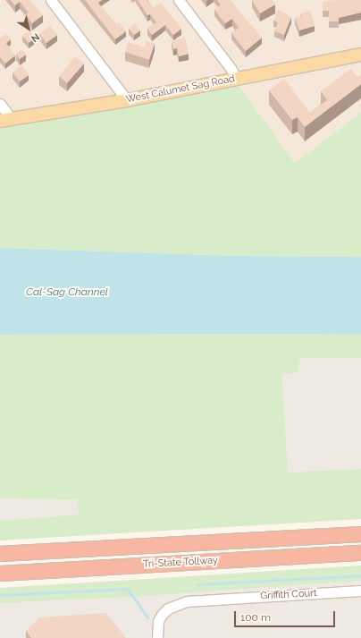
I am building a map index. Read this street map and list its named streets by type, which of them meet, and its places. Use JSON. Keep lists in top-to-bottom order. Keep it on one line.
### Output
{"streets":{"highway":["Tri-State Tollway"],"main road":["West Calumet Sag Road"],"street":["Griffith Court"]},"water":["Cal-Sag Channel"],"scale_bar":"100 m","north":"bottom right"}
